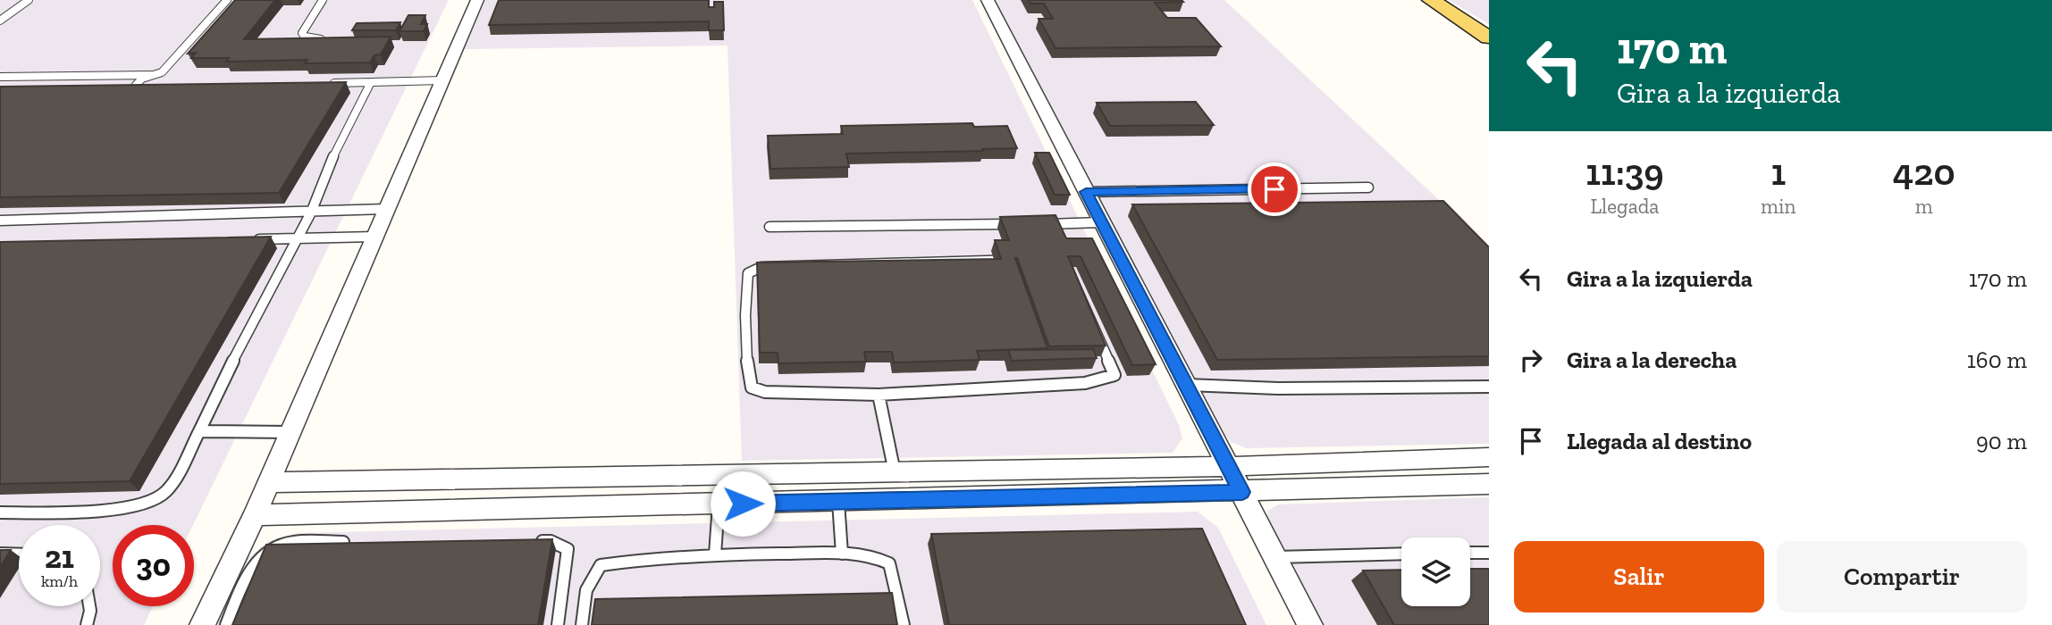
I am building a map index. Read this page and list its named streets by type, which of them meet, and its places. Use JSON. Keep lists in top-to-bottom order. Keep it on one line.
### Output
{"page":{"turn":["170 m","Gira a la izquierda"],"eta":["11:39","Llegada","1","min","420","m"],"list":[{"name":"Gira a la izquierda","value":"170 m"},{"name":"Gira a la derecha","value":"160 m"},{"name":"Llegada al destino","value":"90 m"}],"speed":"21 km/h","limit":"30","buttons":["Salir","Compartir"]}}
